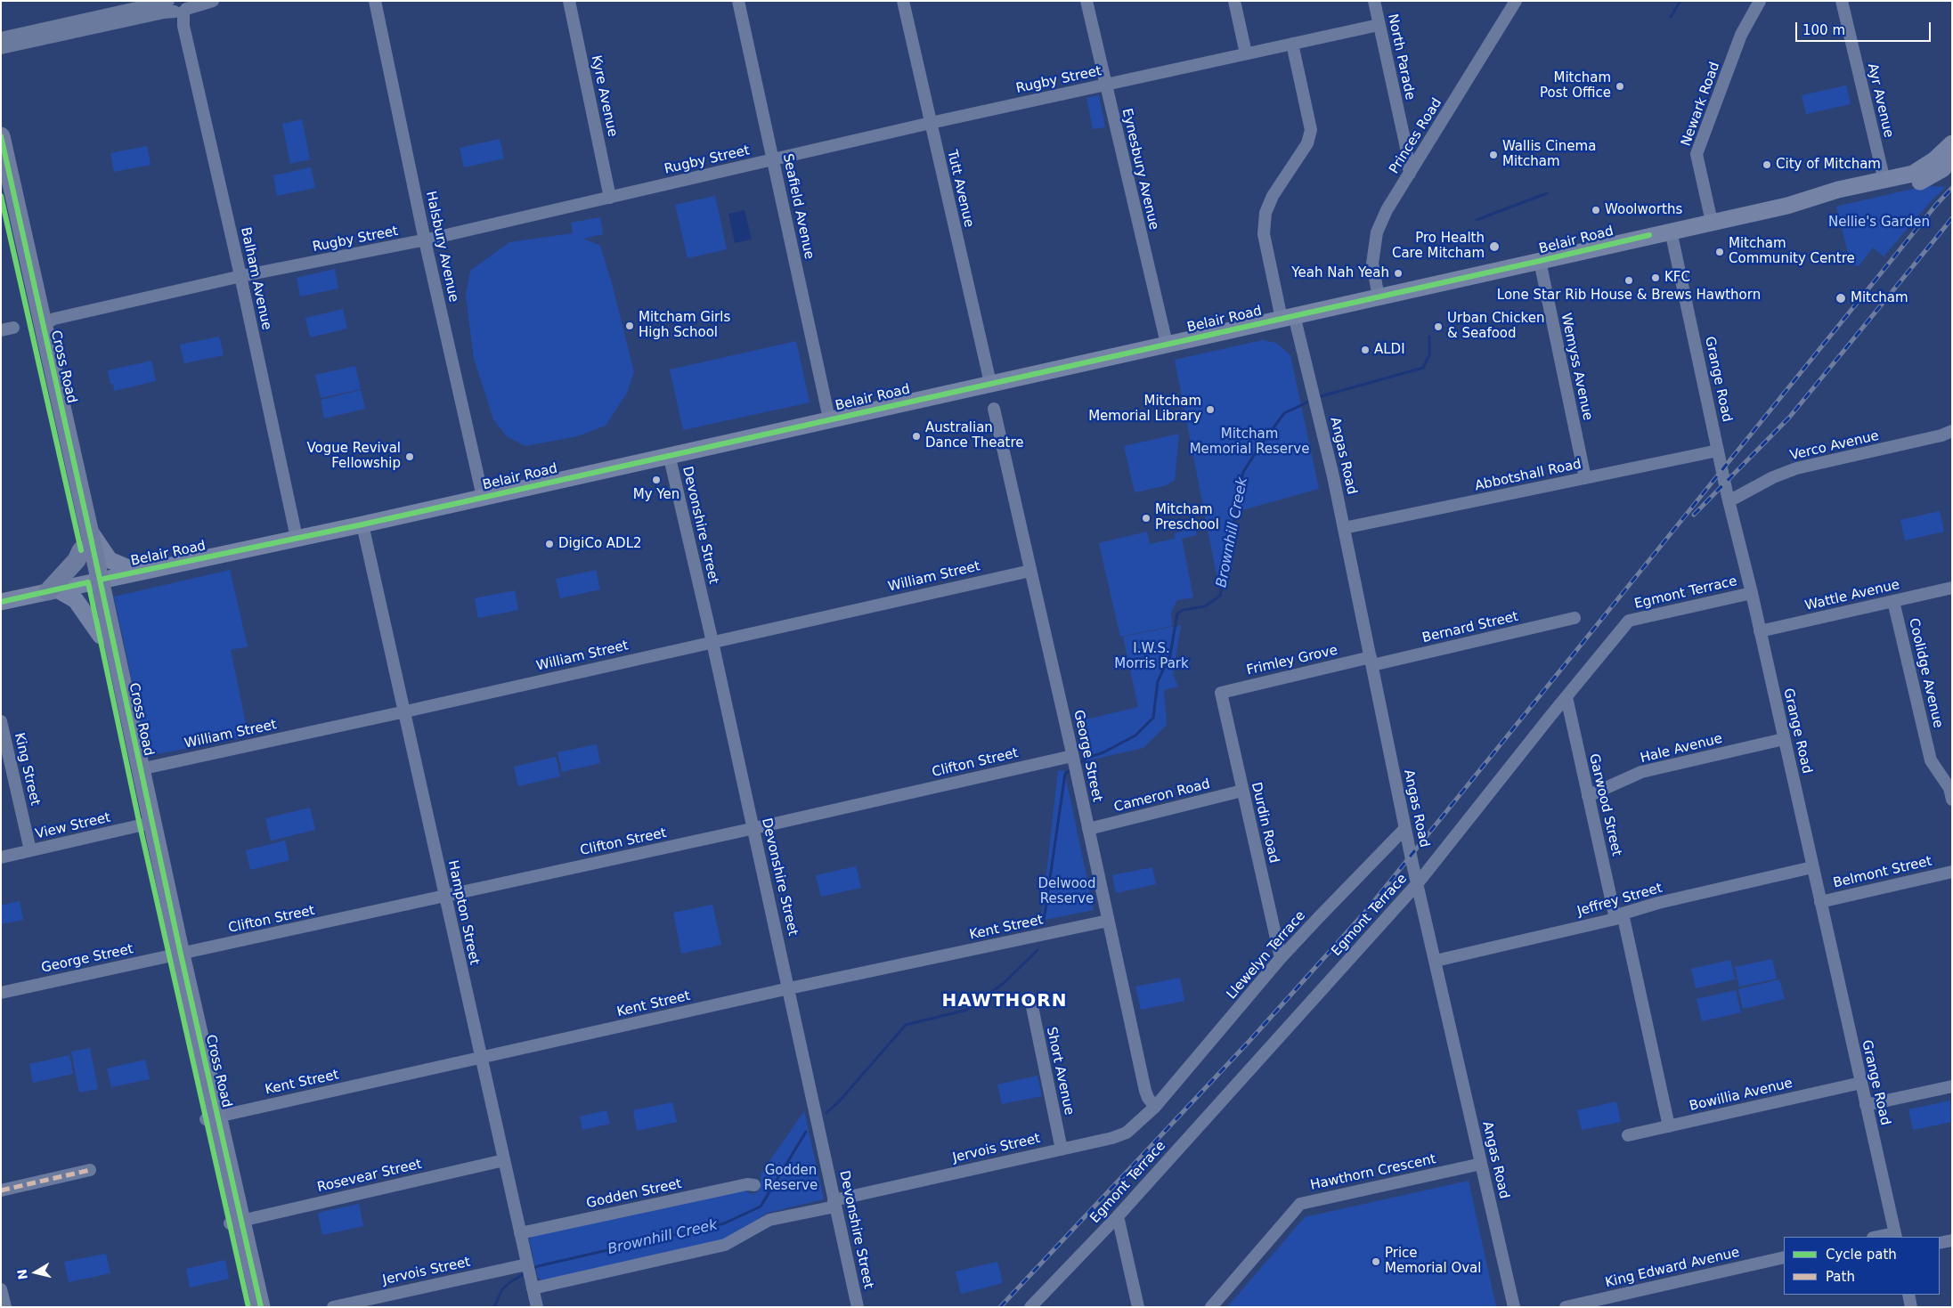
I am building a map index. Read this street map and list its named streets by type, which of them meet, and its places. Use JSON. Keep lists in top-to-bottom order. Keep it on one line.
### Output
{"streets":{"highway":["Cross Road"],"main road":["Belair Road"],"street":["North Parade","Rugby Street","Kyre Avenue","Ayr Avenue","Newark Road","Princes Road","Eynesbury Avenue","Tutt Avenue","Seafield Avenue","Halsbury Avenue","Balham Avenue","Wemyss Avenue","Grange Road","Verco Avenue","Angas Road","Abbotshall Road","Devonshire Street","William Street","Egmont Terrace","Wattle Avenue","Bernard Street","Frimley Grove","Coolidge Avenue","Hale Avenue","George Street","Clifton Street","King Street","Cameron Road","Garwood Street","Durdin Road","View Street","Belmont Street","Jeffrey Street","Hampton Street","Kent Street","Llewelyn Terrace","Short Avenue","Bowillia Avenue","Jervois Street","Hawthorn Crescent","Rosevear Street","Godden Street","King Edward Avenue"]},"crossings":[["North Parade","Rugby Street"],["North Parade","Princes Road"],["Rugby Street","Kyre Avenue"],["Rugby Street","Eynesbury Avenue"],["Rugby Street","Tutt Avenue"],["Rugby Street","Seafield Avenue"],["Rugby Street","Halsbury Avenue"],["Rugby Street","Balham Avenue"],["Rugby Street","Cross Road"],["Rugby Street","Angas Road"],["Ayr Avenue","Belair Road"],["Newark Road","Belair Road"],["Princes Road","Belair Road"],["Eynesbury Avenue","Belair Road"],["Tutt Avenue","Belair Road"],["Seafield Avenue","Belair Road"],["Belair Road","Halsbury Avenue"],["Belair Road","Balham Avenue"],["Belair Road","Cross Road"],["Belair Road","Wemyss Avenue"],["Belair Road","Grange Road"],["Belair Road","Angas Road"],["Belair Road","Devonshire Street"],["Belair Road","Hampton Street"],["Cross Road","William Street"],["Cross Road","George Street"],["Cross Road","Clifton Street"],["Cross Road","View Street"],["Cross Road","Kent Street"],["Cross Road","Rosevear Street"],["Wemyss Avenue","Abbotshall Road"],["Grange Road","Verco Avenue"],["Grange Road","Abbotshall Road"],["Grange Road","Egmont Terrace"],["Grange Road","Wattle Avenue"],["Grange Road","Hale Avenue"],["Grange Road","Belmont Street"],["Grange Road","Jeffrey Street"],["Grange Road","Bowillia Avenue"],["Angas Road","Abbotshall Road"],["Angas Road","Egmont Terrace"],["Angas Road","Bernard Street"],["Angas Road","Frimley Grove"],["Angas Road","Jeffrey Street"],["Angas Road","Llewelyn Terrace"],["Angas Road","Hawthorn Crescent"],["Devonshire Street","William Street"],["Devonshire Street","Clifton Street"],["Devonshire Street","Kent Street"],["Devonshire Street","Jervois Street"],["William Street","George Street"],["William Street","Hampton Street"],["Egmont Terrace","Garwood Street"],["Wattle Avenue","Coolidge Avenue"],["Bernard Street","Frimley Grove"],["Frimley Grove","Durdin Road"],["Hale Avenue","Garwood Street"],["George Street","Clifton Street"],["George Street","Cameron Road"],["George Street","Kent Street"],["George Street","Llewelyn Terrace"],["George Street","Jervois Street"],["Clifton Street","Hampton Street"],["King Street","View Street"],["Cameron Road","Durdin Road"],["Garwood Street","Jeffrey Street"],["Garwood Street","Bowillia Avenue"],["Durdin Road","Llewelyn Terrace"],["Hampton Street","Kent Street"],["Hampton Street","Jervois Street"],["Hampton Street","Rosevear Street"],["Hampton Street","Godden Street"],["Llewelyn Terrace","Jervois Street"],["Short Avenue","Jervois Street"]],"districts":["HAWTHORN"],"water":["Brownhill Creek"],"parks":["Nellie's Garden","Mitcham Memorial Reserve","I.W.S. Morris Park","Delwood Reserve","Godden Reserve"],"places":["Mitcham Post Office","Wallis Cinema Mitcham","City of Mitcham","Woolworths","Pro Health Care Mitcham","Mitcham Community Centre","Yeah Nah Yeah","KFC","Lone Star Rib House & Brews Hawthorn","Mitcham","Mitcham Girls High School","Urban Chicken & Seafood","ALDI","Mitcham Memorial Library","Australian Dance Theatre","Vogue Revival Fellowship","My Yen","Mitcham Preschool","DigiCo ADL2","Price Memorial Oval"],"legend":["Cycle path","Path"],"scale_bar":"100 m","north":"left"}
